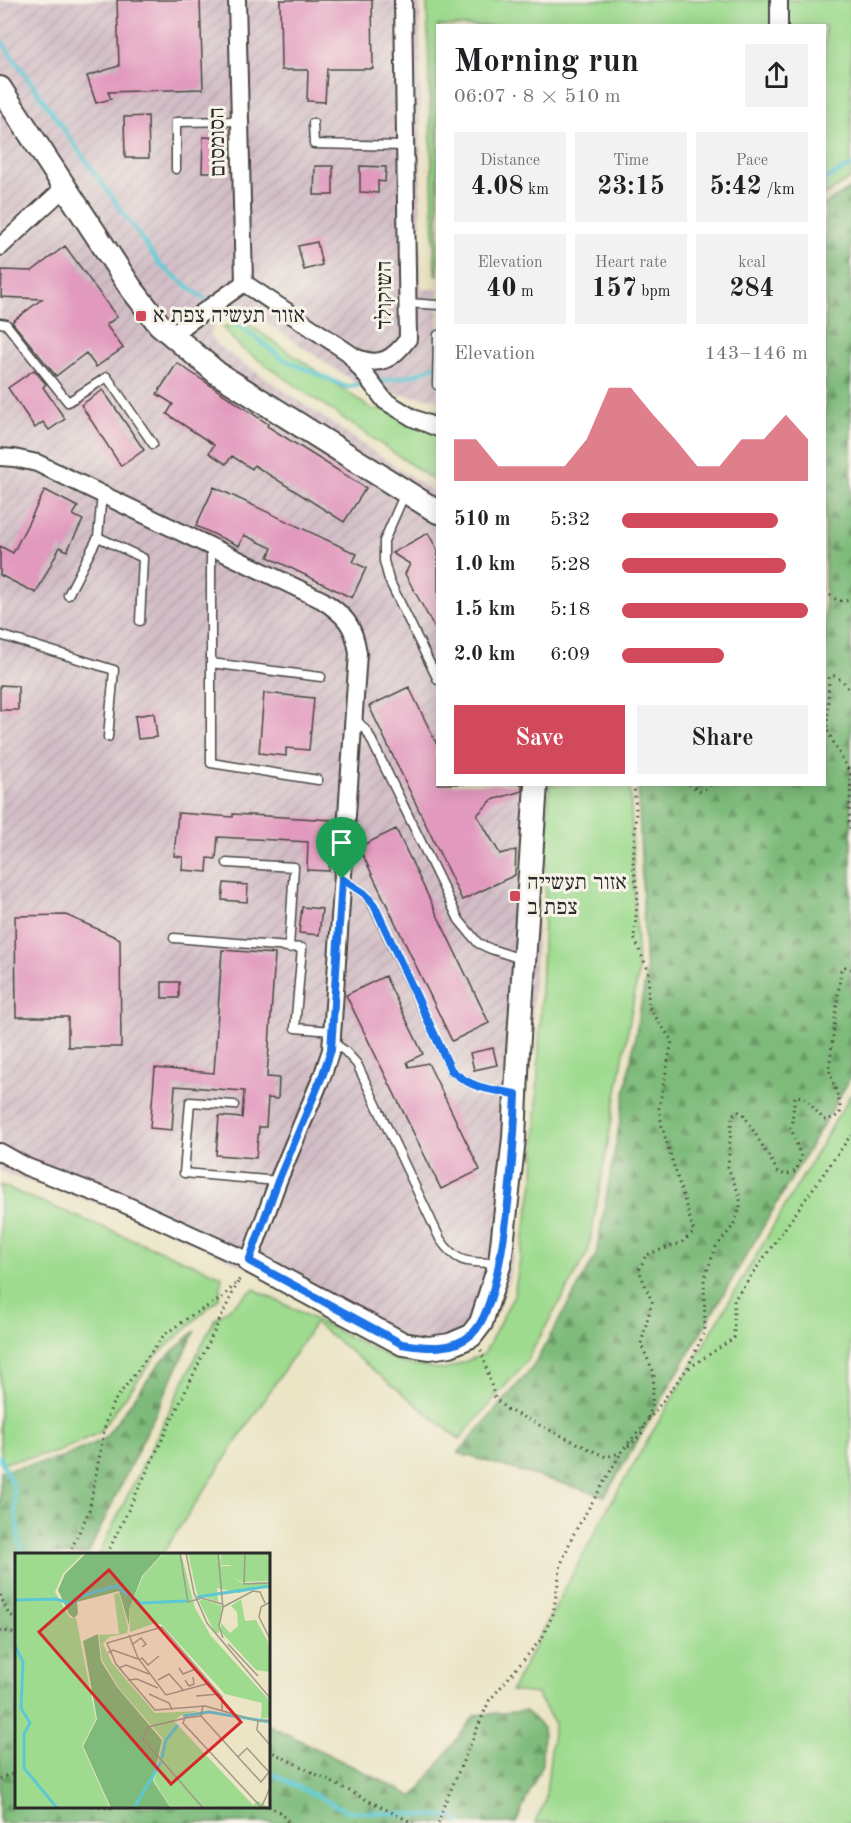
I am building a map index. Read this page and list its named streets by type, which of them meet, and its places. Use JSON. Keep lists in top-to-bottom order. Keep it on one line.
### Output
{"streets":{"street":["הסומסום","השוקולד"]},"crossings":[["הסומסום","השוקולד"]],"places":{"transit":["אזור תעשיה צפת א","אזור תעשייה צפת ב"]},"page":{"heading":["Morning run","06:07 · 8 × 510 m"],"stats":[["Distance","4.08 km"],["Time","23:15"],["Pace","5:42 /km"],["Elevation","40 m"],["Heart rate","157 bpm"],["kcal","284"]],"chart":["Elevation","143–146 m"],"list":[{"name":"510 m","note":"5:32"},{"name":"1.0 km","note":"5:28"},{"name":"1.5 km","note":"5:18"},{"name":"2.0 km","note":"6:09"}],"buttons":["Save","Share"]}}
